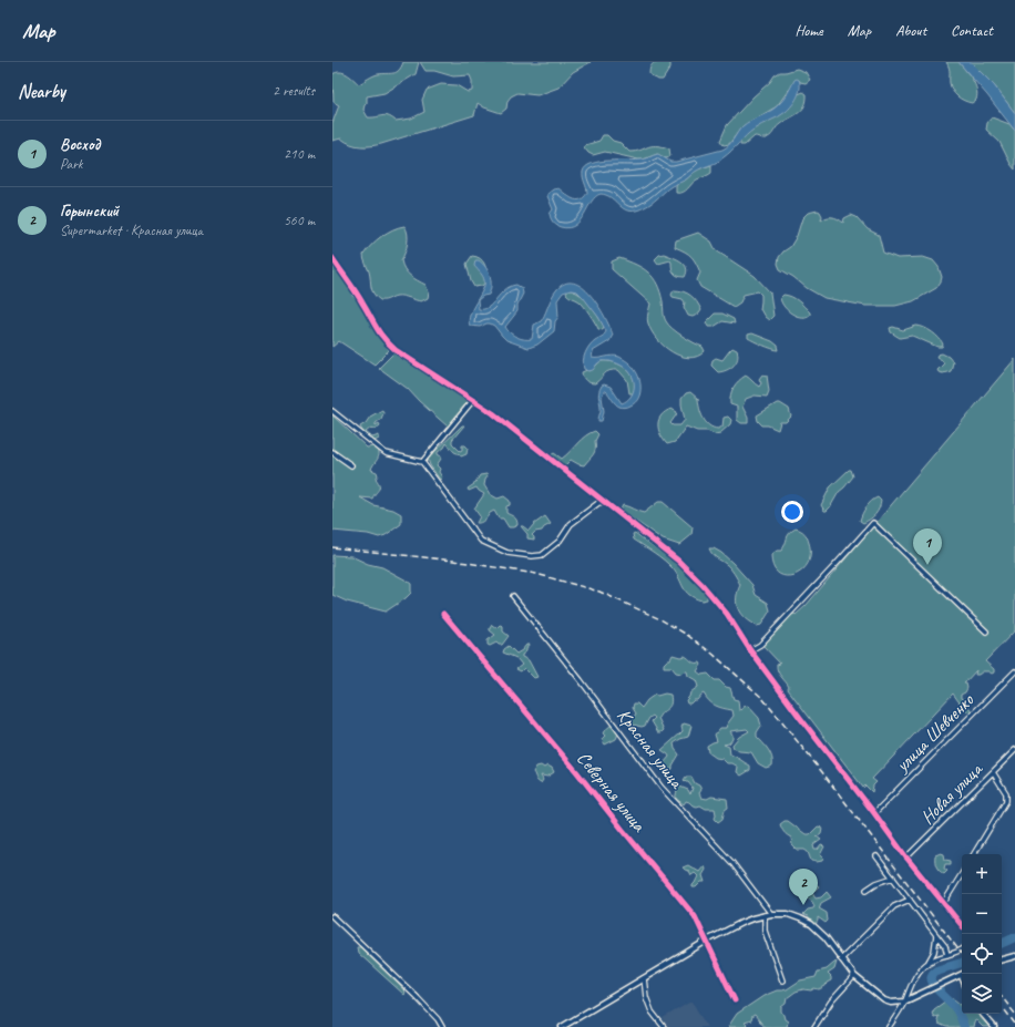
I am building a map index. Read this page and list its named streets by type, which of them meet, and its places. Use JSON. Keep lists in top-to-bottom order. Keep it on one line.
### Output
{"streets":{"street":["улица Шевченко","Красная улица","Северная улица","Новая улица"]},"page":{"header":"Map","nav":["Home","Map","About","Contact"],"heading":["Nearby","2 results"],"list":[{"mark":"1","name":"Восход","note":"Park","value":"210 m"},{"mark":"2","name":"Горынский","note":"Supermarket · Красная улица","value":"560 m"}],"pins":["1","2"],"map_buttons":["+","−"]}}
